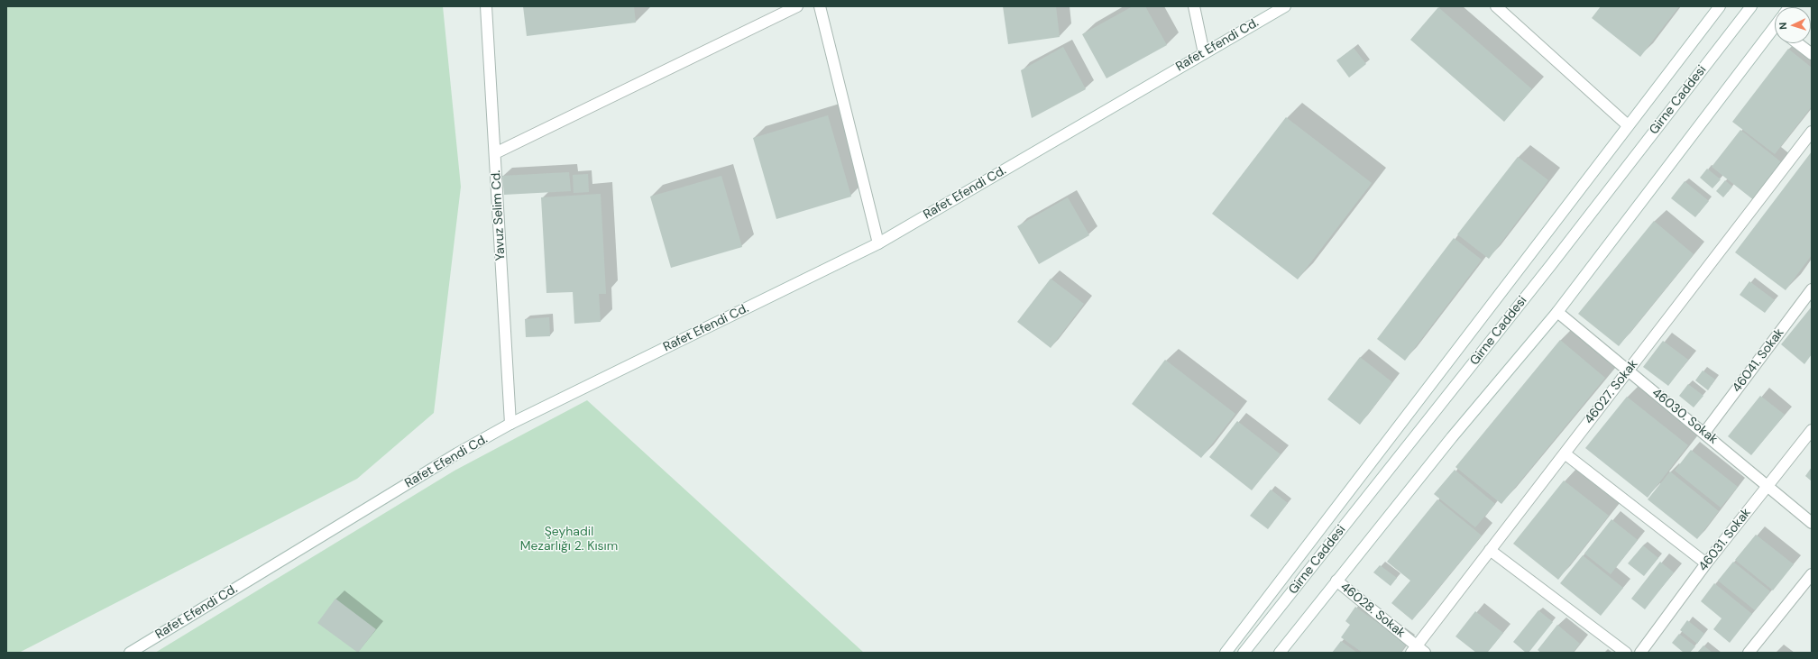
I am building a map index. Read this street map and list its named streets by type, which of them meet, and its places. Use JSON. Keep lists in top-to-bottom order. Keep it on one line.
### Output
{"streets":{"main road":["Rafet Efendi Cd.","Girne Caddesi","Yavuz Selim Cd.","46041. Sokak","46027. Sokak","46030. Sokak","46031. Sokak","46028. Sokak"]},"crossings":[["Rafet Efendi Cd.","Yavuz Selim Cd."],["46041. Sokak","46030. Sokak"],["46027. Sokak","46030. Sokak"],["46027. Sokak","46028. Sokak"],["46030. Sokak","46031. Sokak"]],"parks":["Şeyhadil Mezarlığı 2. Kısım"],"north":"left"}
